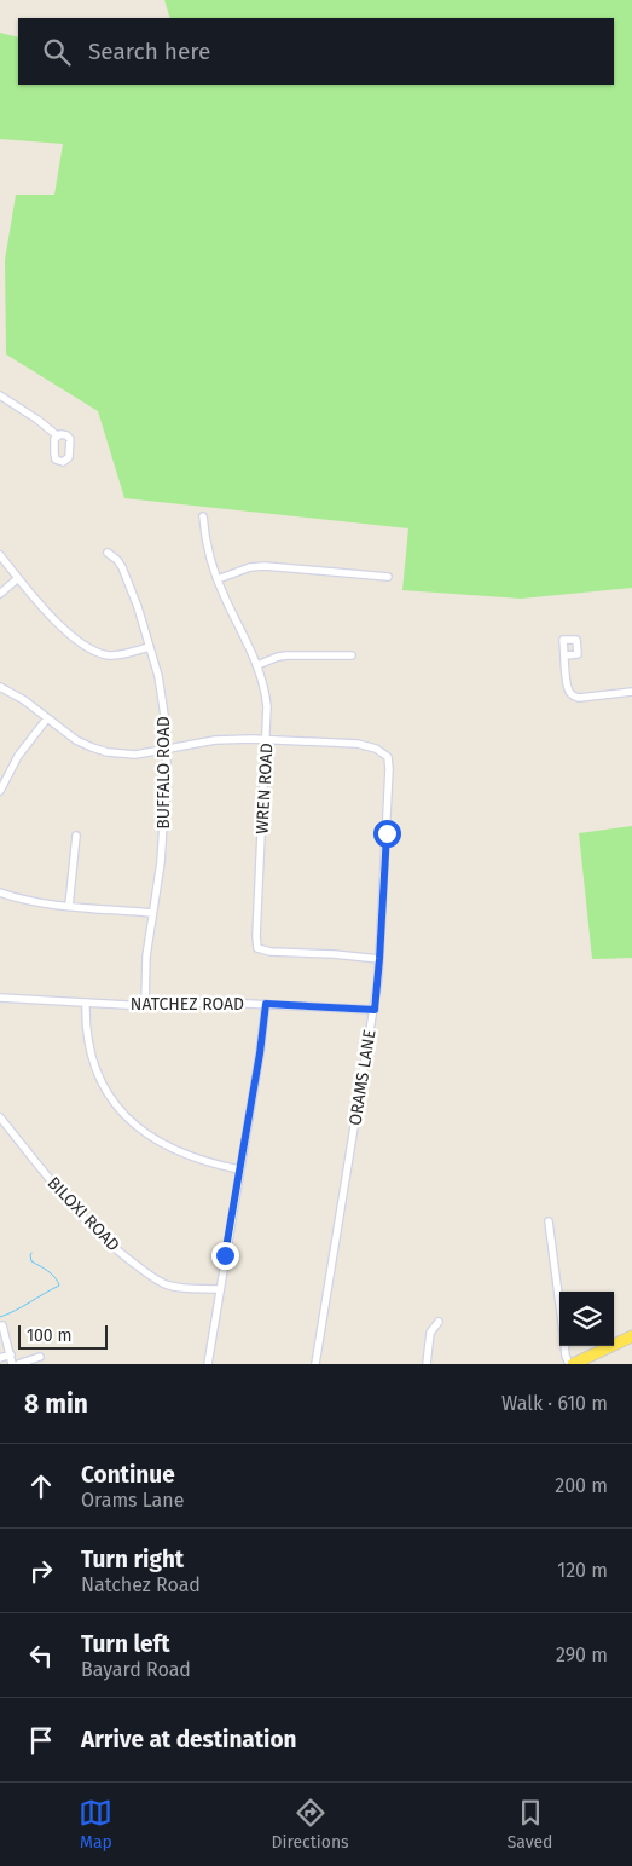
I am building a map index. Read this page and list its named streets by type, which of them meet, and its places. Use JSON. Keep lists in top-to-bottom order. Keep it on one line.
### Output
{"streets":{"street":["BUFFALO ROAD","WREN ROAD","NATCHEZ ROAD","ORAMS LANE","BILOXI ROAD"]},"crossings":[["BUFFALO ROAD","NATCHEZ ROAD"],["WREN ROAD","ORAMS LANE"],["NATCHEZ ROAD","ORAMS LANE"]],"scale_bar":"100 m","page":{"search":"Search here","scale":"100 m","heading":["8 min","Walk · 610 m"],"list":[["Continue","Orams Lane","200 m"],["Turn right","Natchez Road","120 m"],["Turn left","Bayard Road","290 m"],"Arrive at destination"],"nav":["Map","Directions","Saved"]}}
